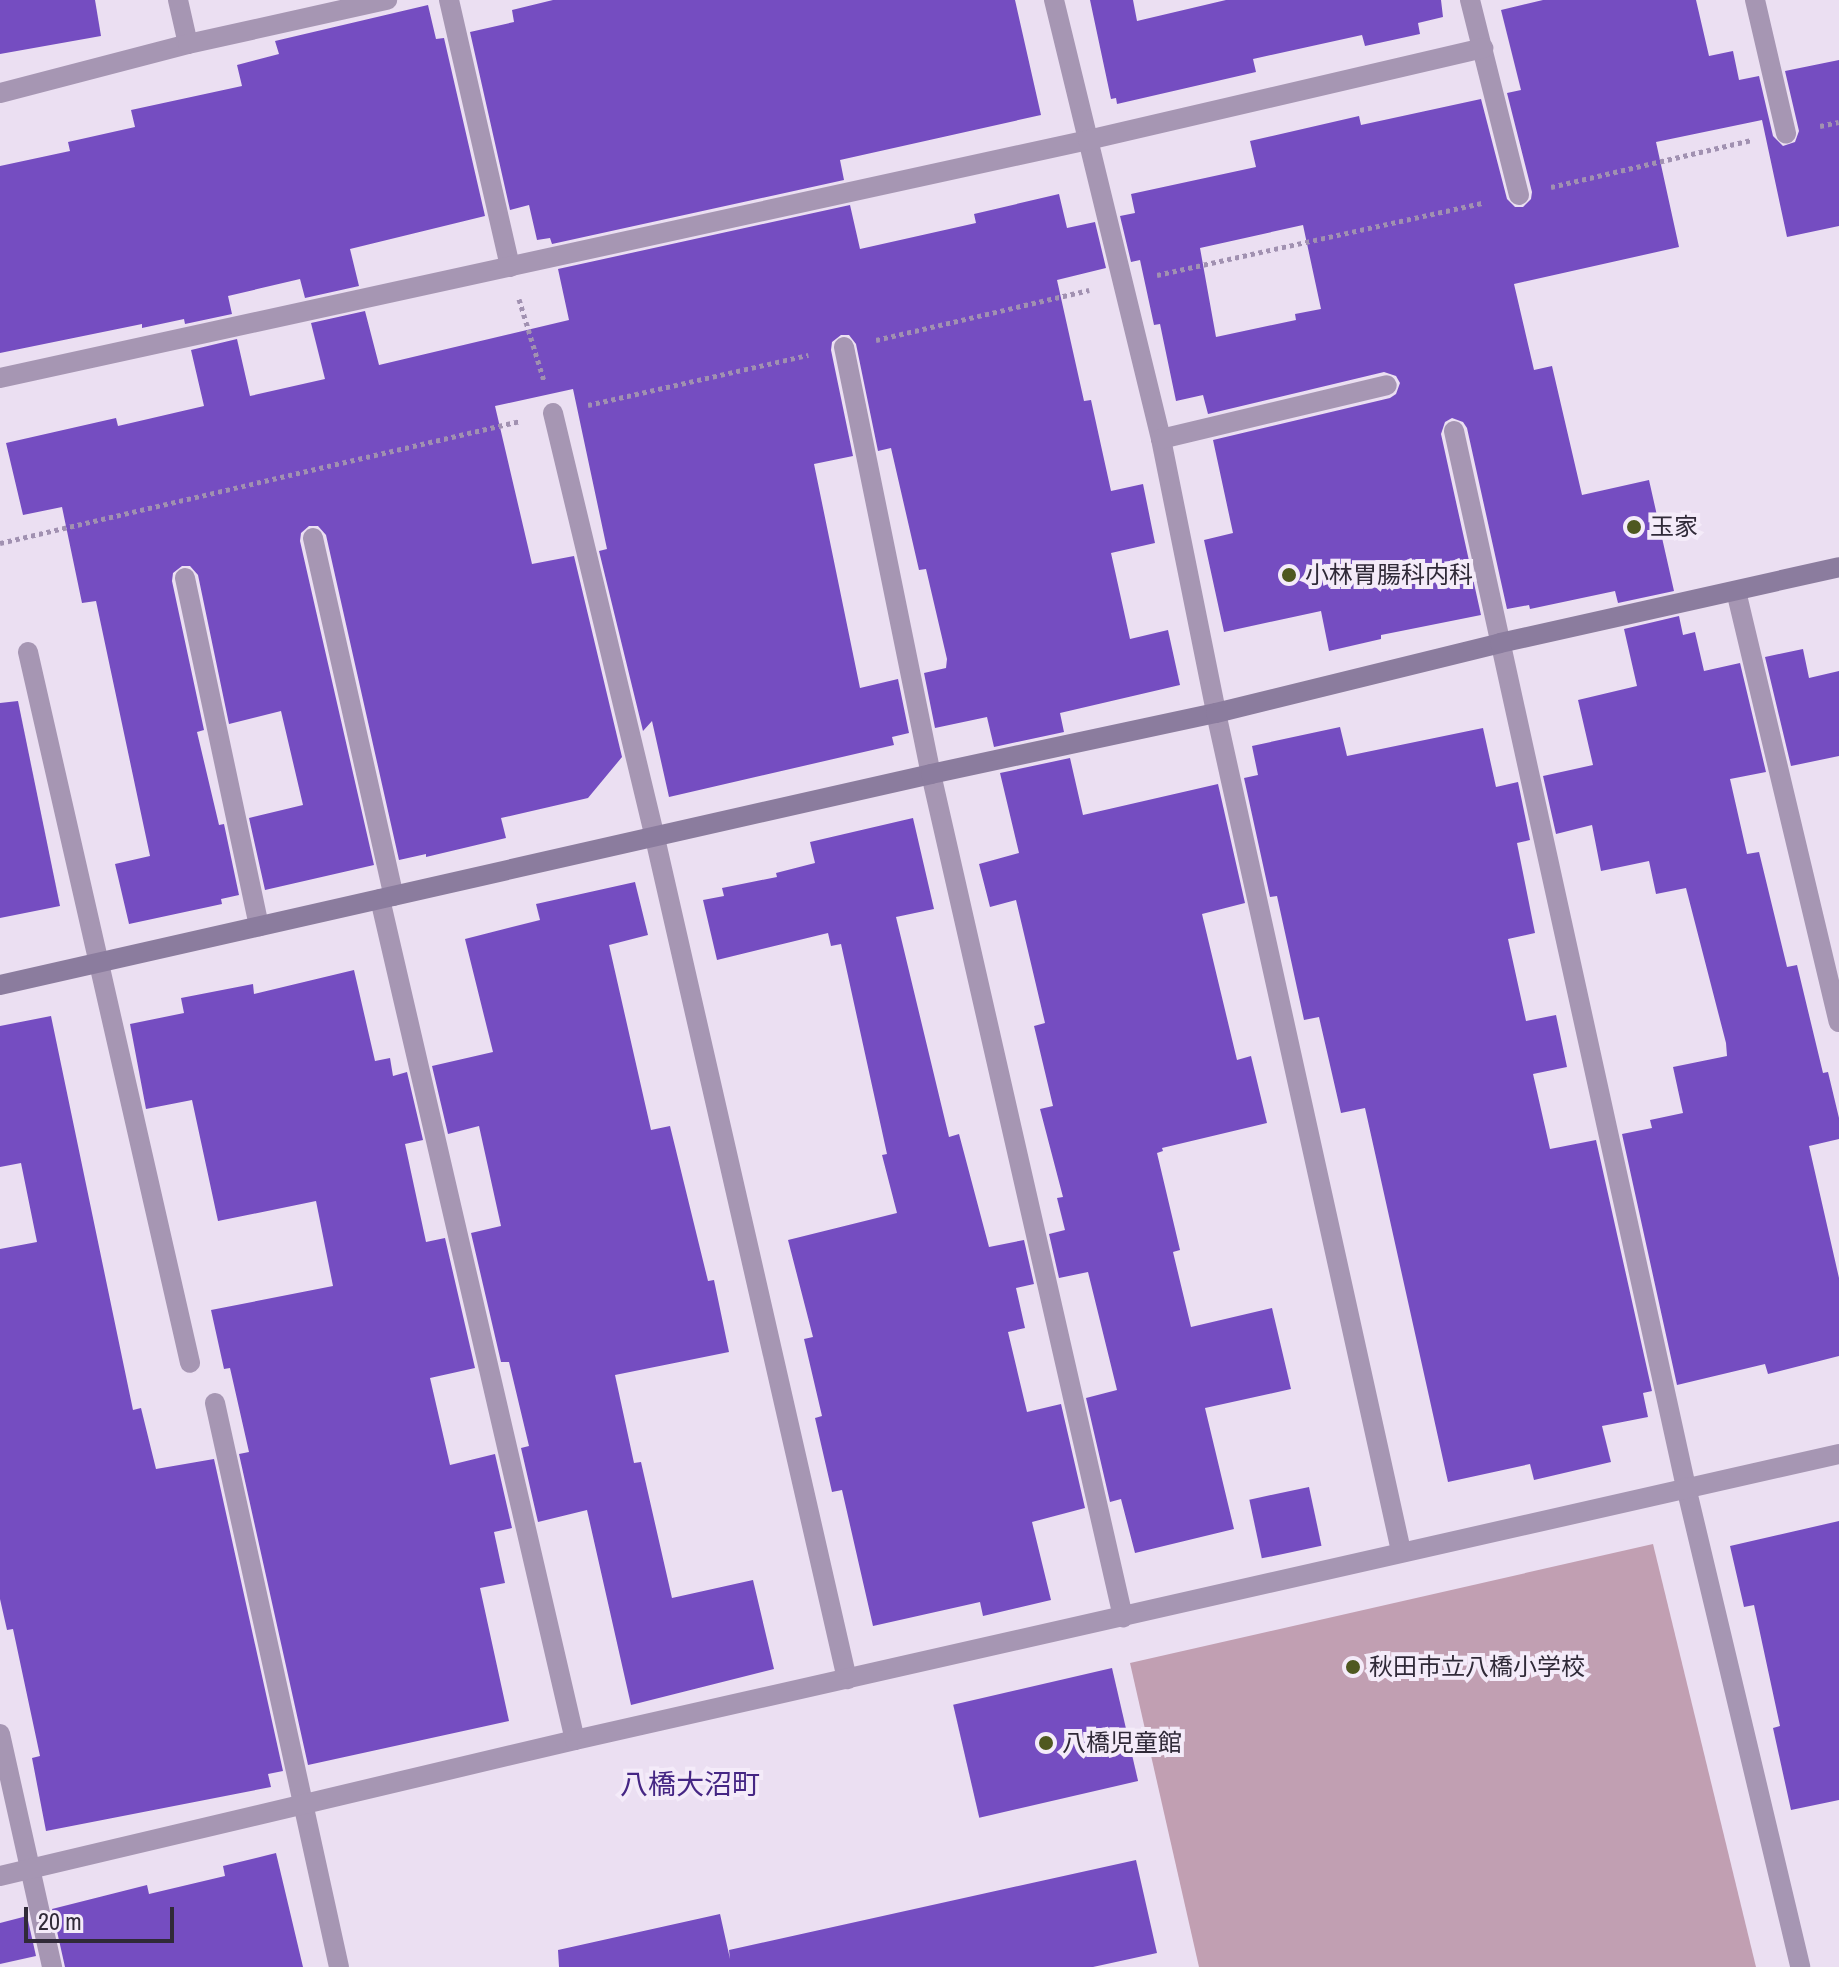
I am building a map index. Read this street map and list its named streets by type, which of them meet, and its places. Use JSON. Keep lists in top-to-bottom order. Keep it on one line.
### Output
{"districts":["八橋大沼町"],"places":["玉家","小林胃腸科内科","秋田市立八橋小学校","八橋児童館"],"scale_bar":"20 m"}
